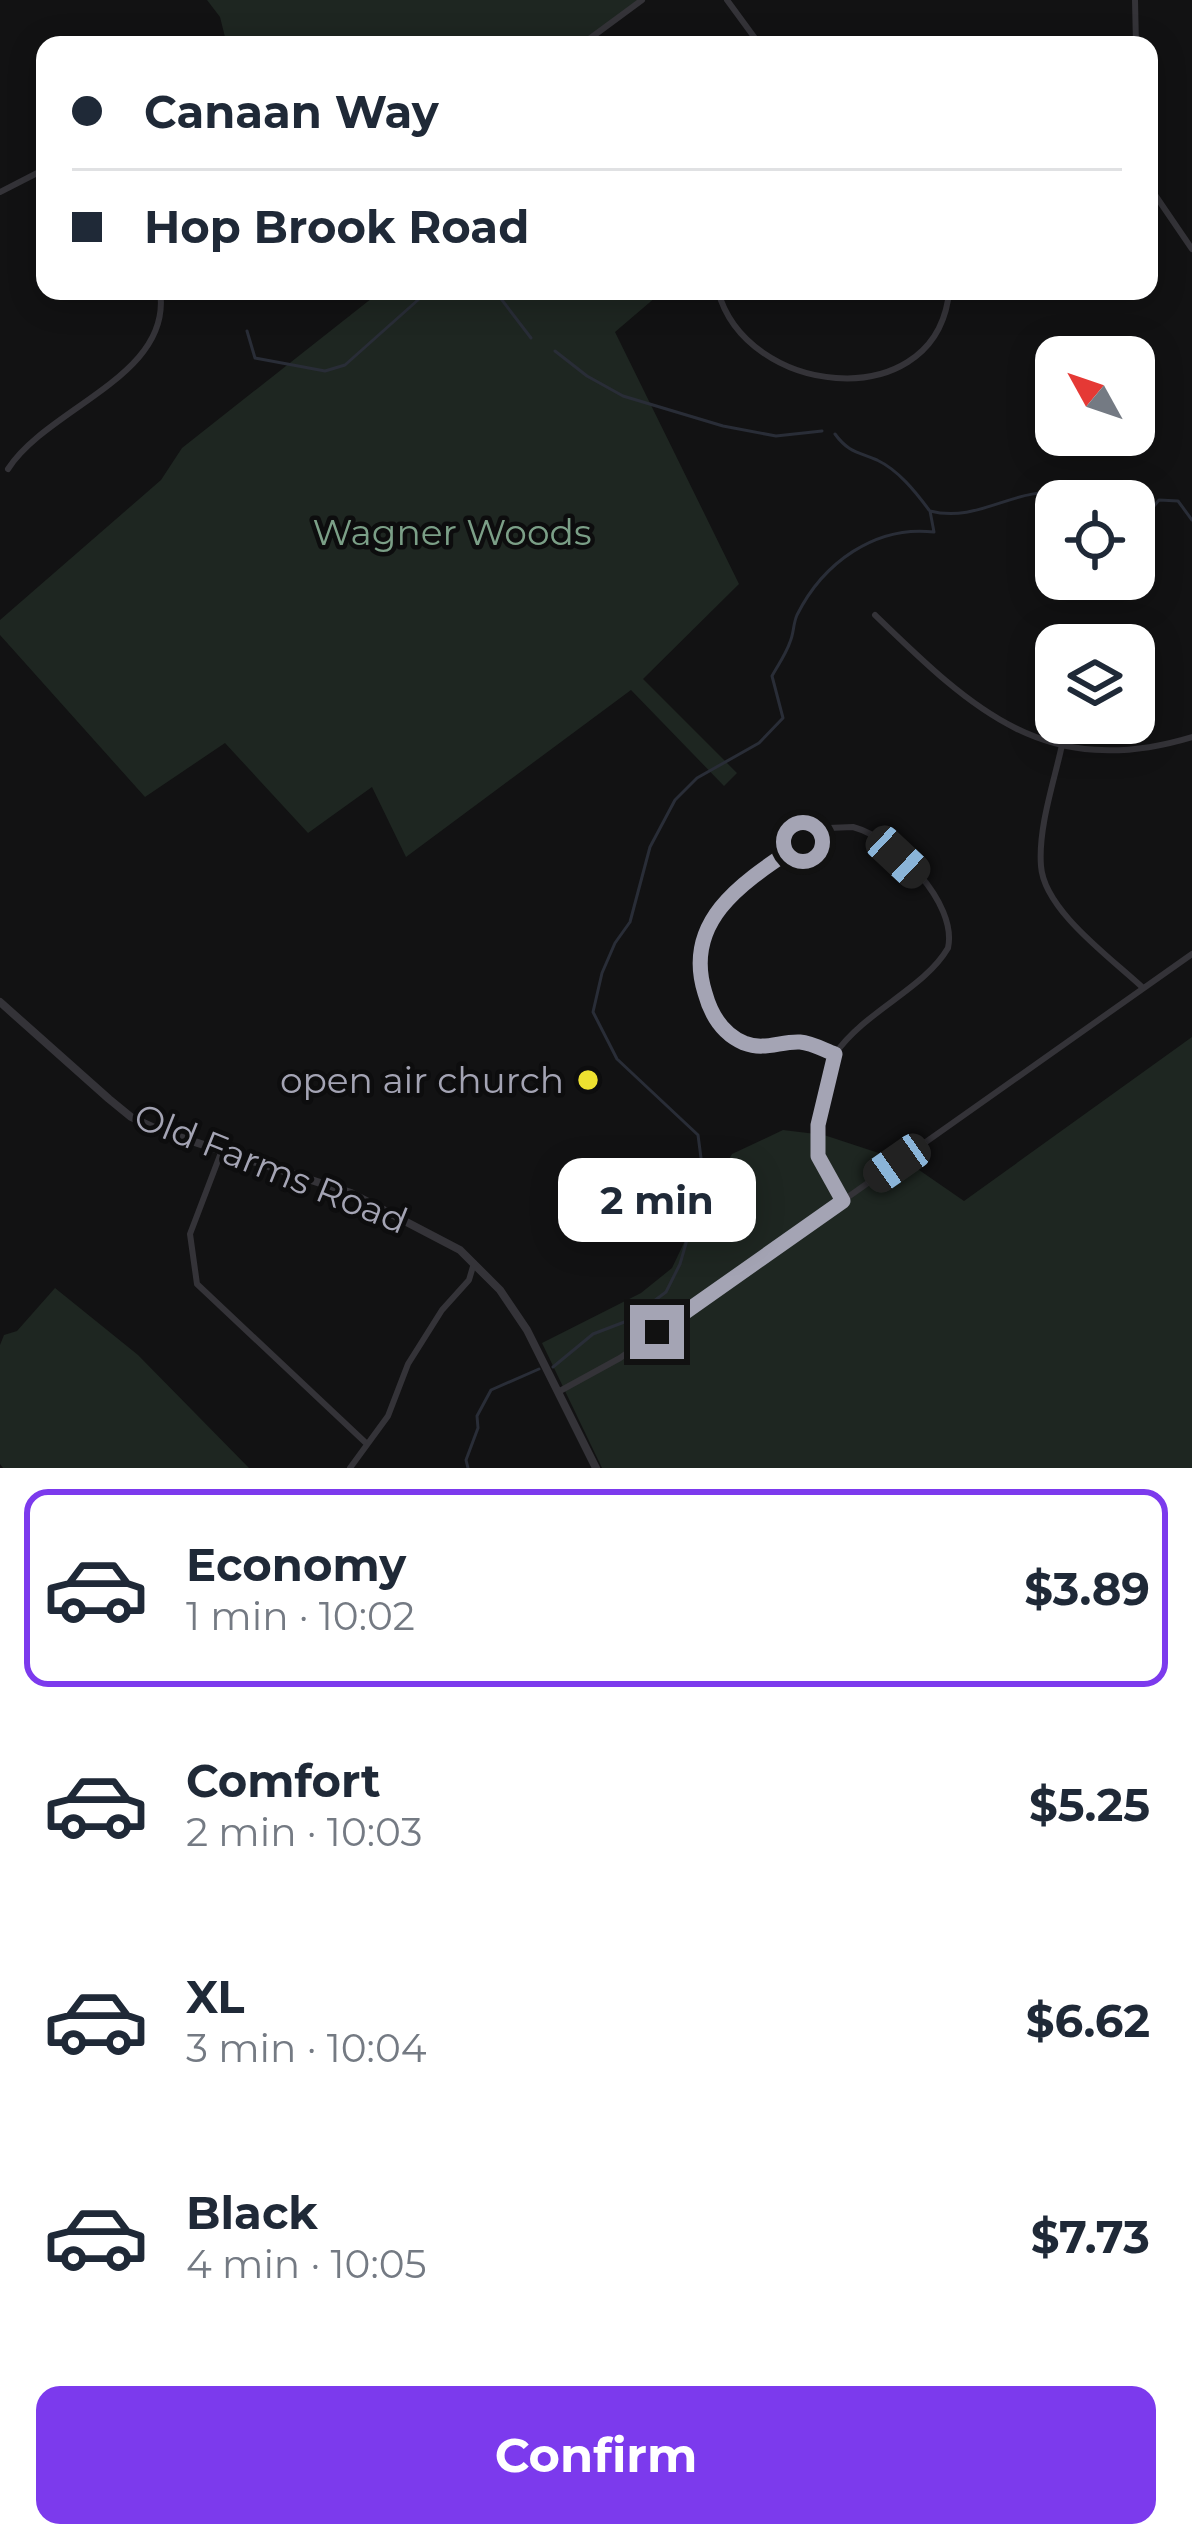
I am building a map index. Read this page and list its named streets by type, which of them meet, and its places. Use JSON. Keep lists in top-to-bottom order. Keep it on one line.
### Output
{"streets":{"street":["Old Farms Road"]},"parks":["Wagner Woods"],"places":["open air church"],"north":"top left","page":{"banner":["Canaan Way","Hop Brook Road"],"bubble":"2 min","list":[{"name":"Economy","note":"1 min · 10:02","value":"$3.89"},{"name":"Comfort","note":"2 min · 10:03","value":"$5.25"},{"name":"XL","note":"3 min · 10:04","value":"$6.62"},{"name":"Black","note":"4 min · 10:05","value":"$7.73"}],"buttons":"Confirm"}}
